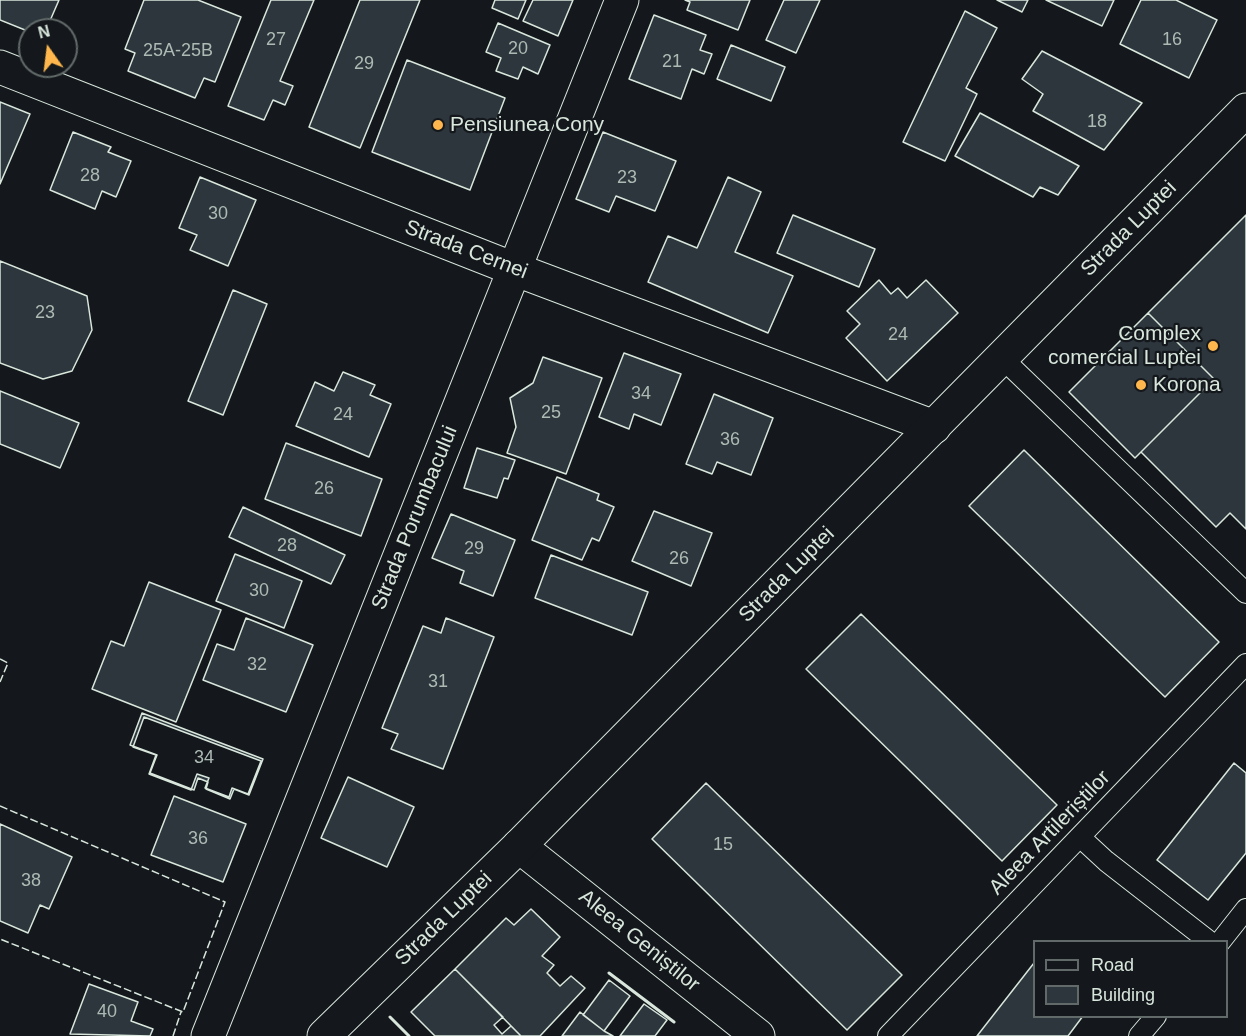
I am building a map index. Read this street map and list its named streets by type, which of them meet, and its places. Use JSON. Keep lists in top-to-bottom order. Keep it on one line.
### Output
{"streets":{"street":["Strada Luptei","Strada Cernei","Strada Porumbacului","Aleea Geniștilor"],"lane":["Aleea Artileriștilor"]},"crossings":[["Strada Luptei","Strada Cernei"],["Strada Luptei","Aleea Geniștilor"],["Strada Cernei","Strada Porumbacului"]],"places":["Pensiunea Cony","Complex comercial Luptei","Korona"],"house_numbers":["27","16","20","25A-25B","21","29","18","28","23","30","23","24","34","25","24","36","26","28","29","26","30","32","31","34","36","15","38","40"],"legend":["Road","Building"],"north":"top"}
